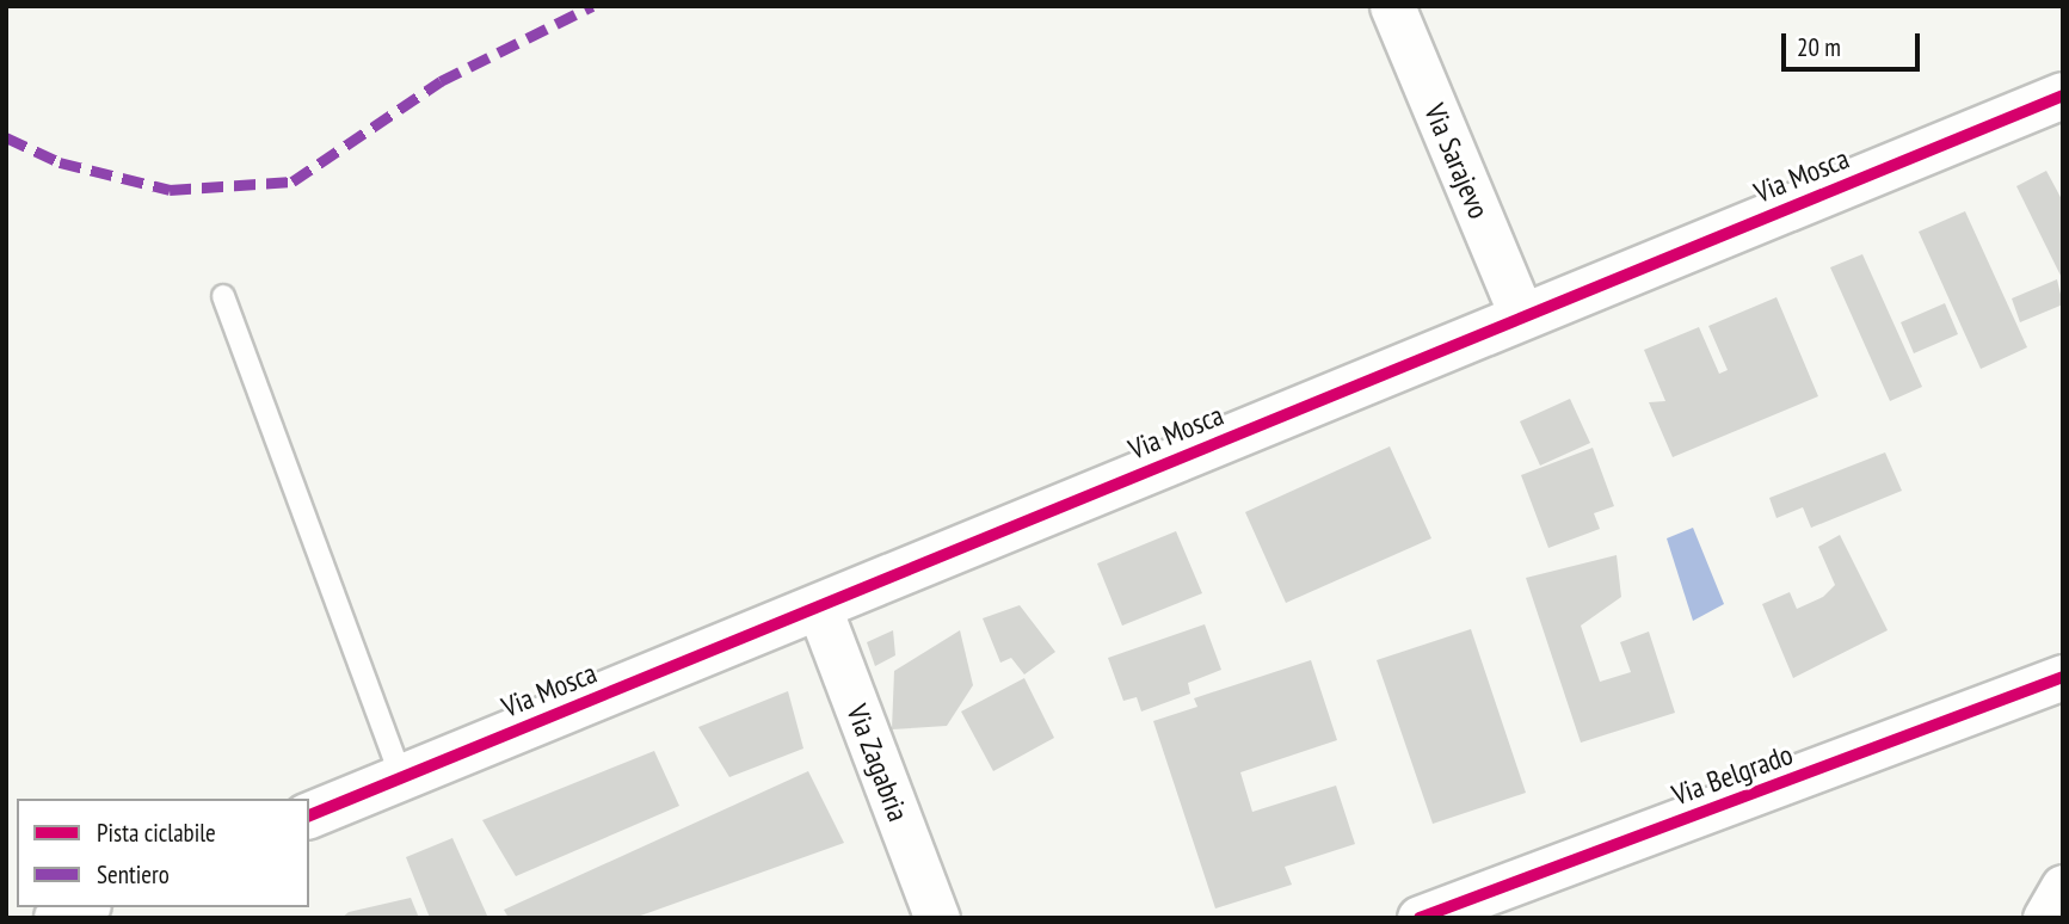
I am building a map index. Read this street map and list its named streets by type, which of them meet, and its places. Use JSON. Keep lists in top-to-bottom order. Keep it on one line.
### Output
{"streets":{"street":["Via Sarajevo","Via Mosca","Via Zagabria","Via Belgrado"]},"crossings":[["Via Sarajevo","Via Mosca"],["Via Mosca","Via Zagabria"]],"legend":["Pista ciclabile","Sentiero"],"scale_bar":"20 m"}
